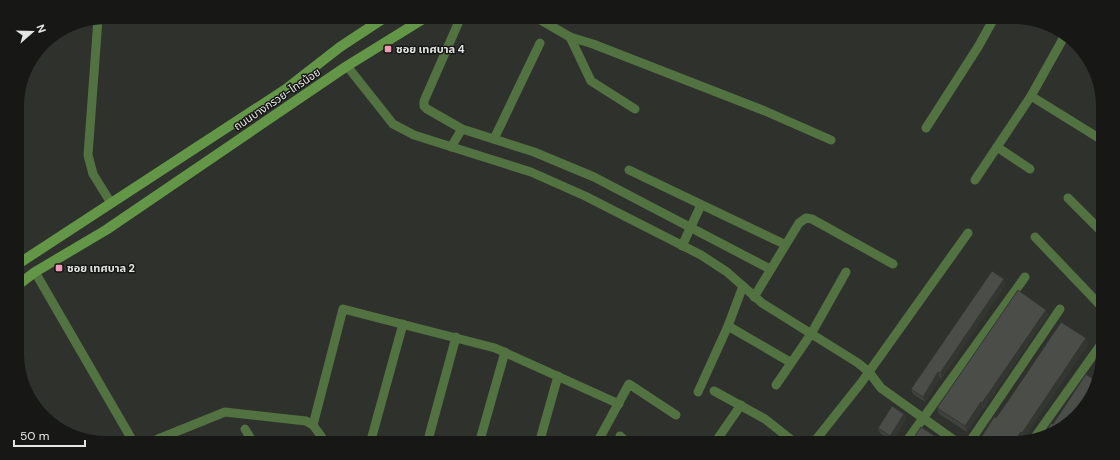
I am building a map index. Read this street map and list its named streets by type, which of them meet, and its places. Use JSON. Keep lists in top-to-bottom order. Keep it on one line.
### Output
{"streets":{"main road":["ถนนบางกรวย-ไทรน้อย"]},"places":{"transit":["ซอย เทศบาล 4","ซอย เทศบาล 2"]},"scale_bar":"50 m","north":"right"}
